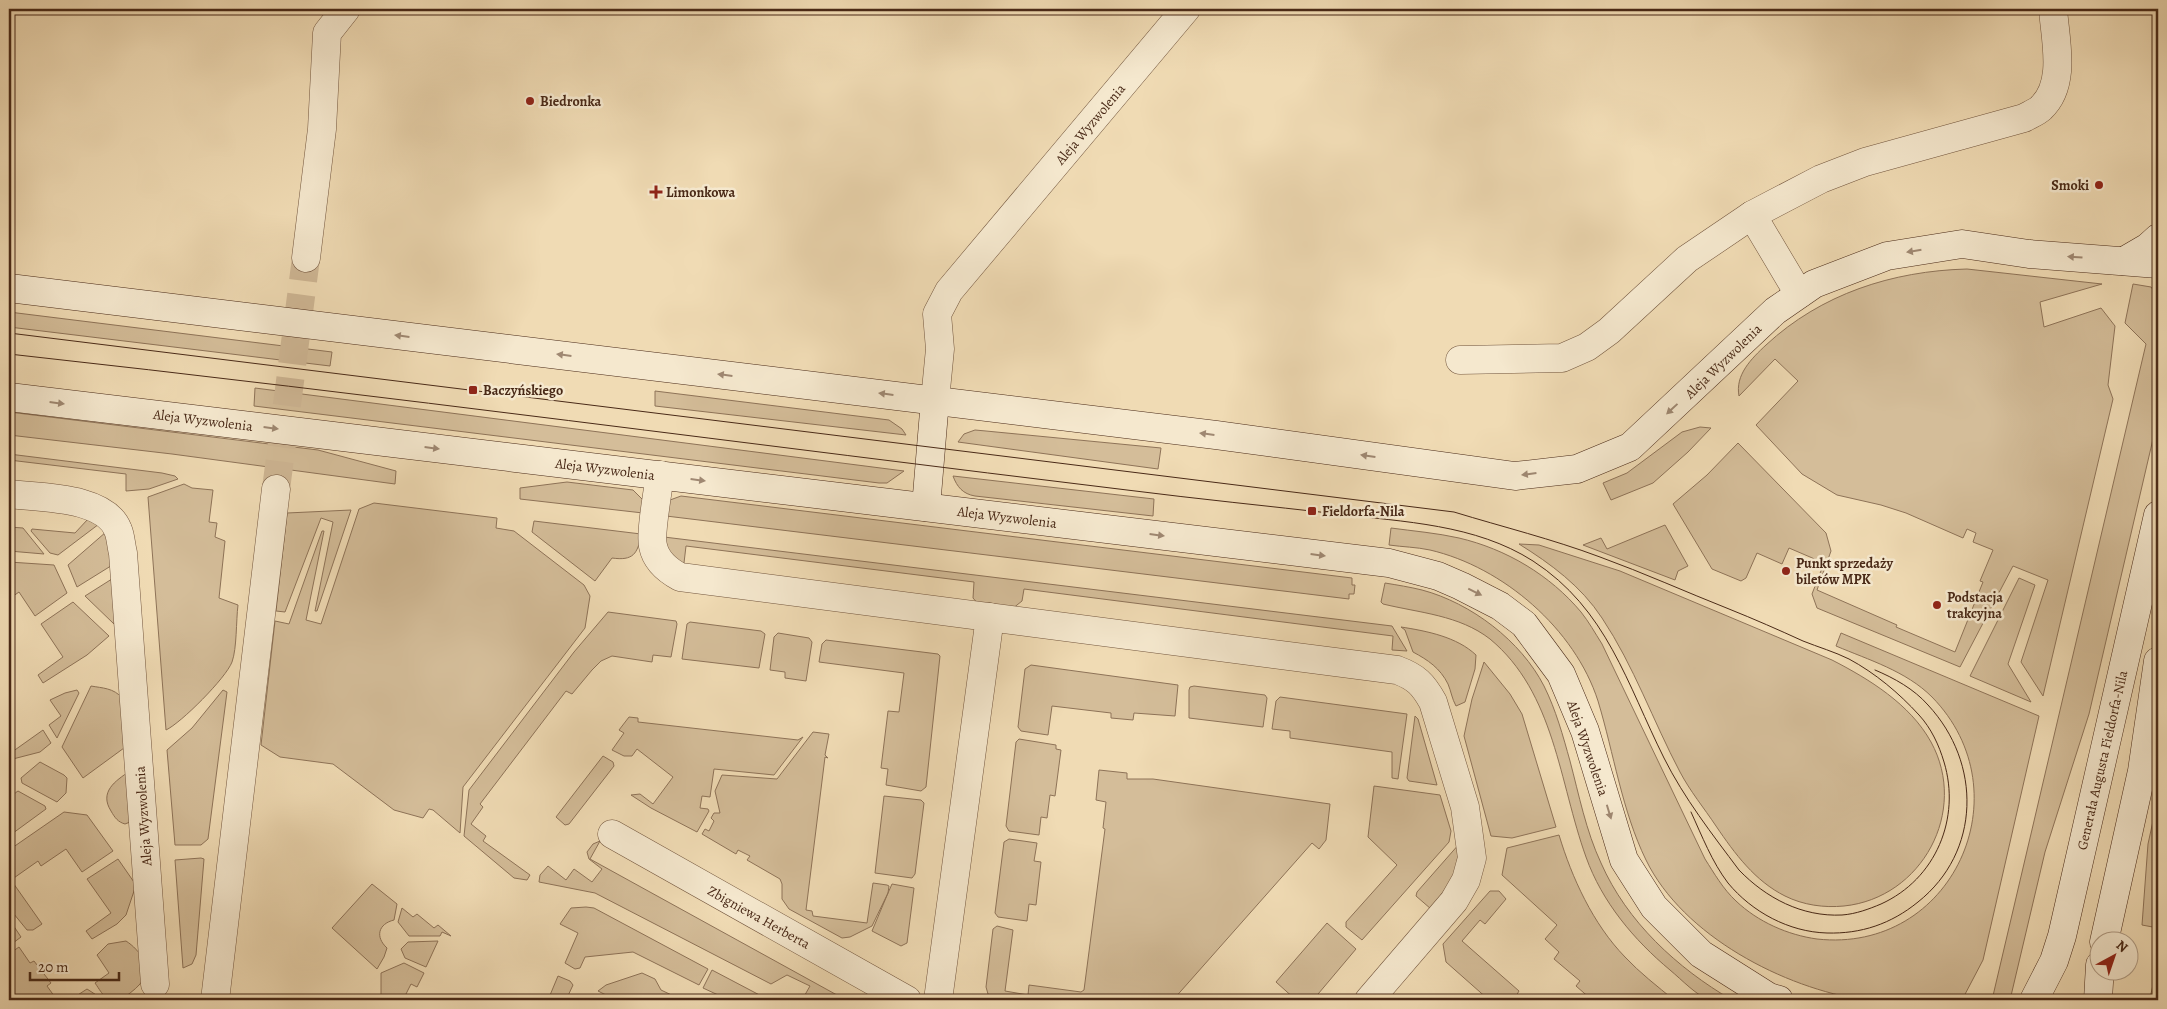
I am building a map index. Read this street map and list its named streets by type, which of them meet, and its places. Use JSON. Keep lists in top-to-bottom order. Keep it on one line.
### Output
{"streets":{"main road":["Aleja Wyzwolenia","Generała Augusta Fieldorfa-Nila","Zbigniewa Herberta"]},"places":{"other":["Biedronka","Smoki","Punkt sprzedaży biletów MPK","Podstacja trakcyjna"],"health":["Limonkowa"],"transit":["Baczyńskiego","Fieldorfa-Nila"]},"scale_bar":"20 m","north":"top right"}
